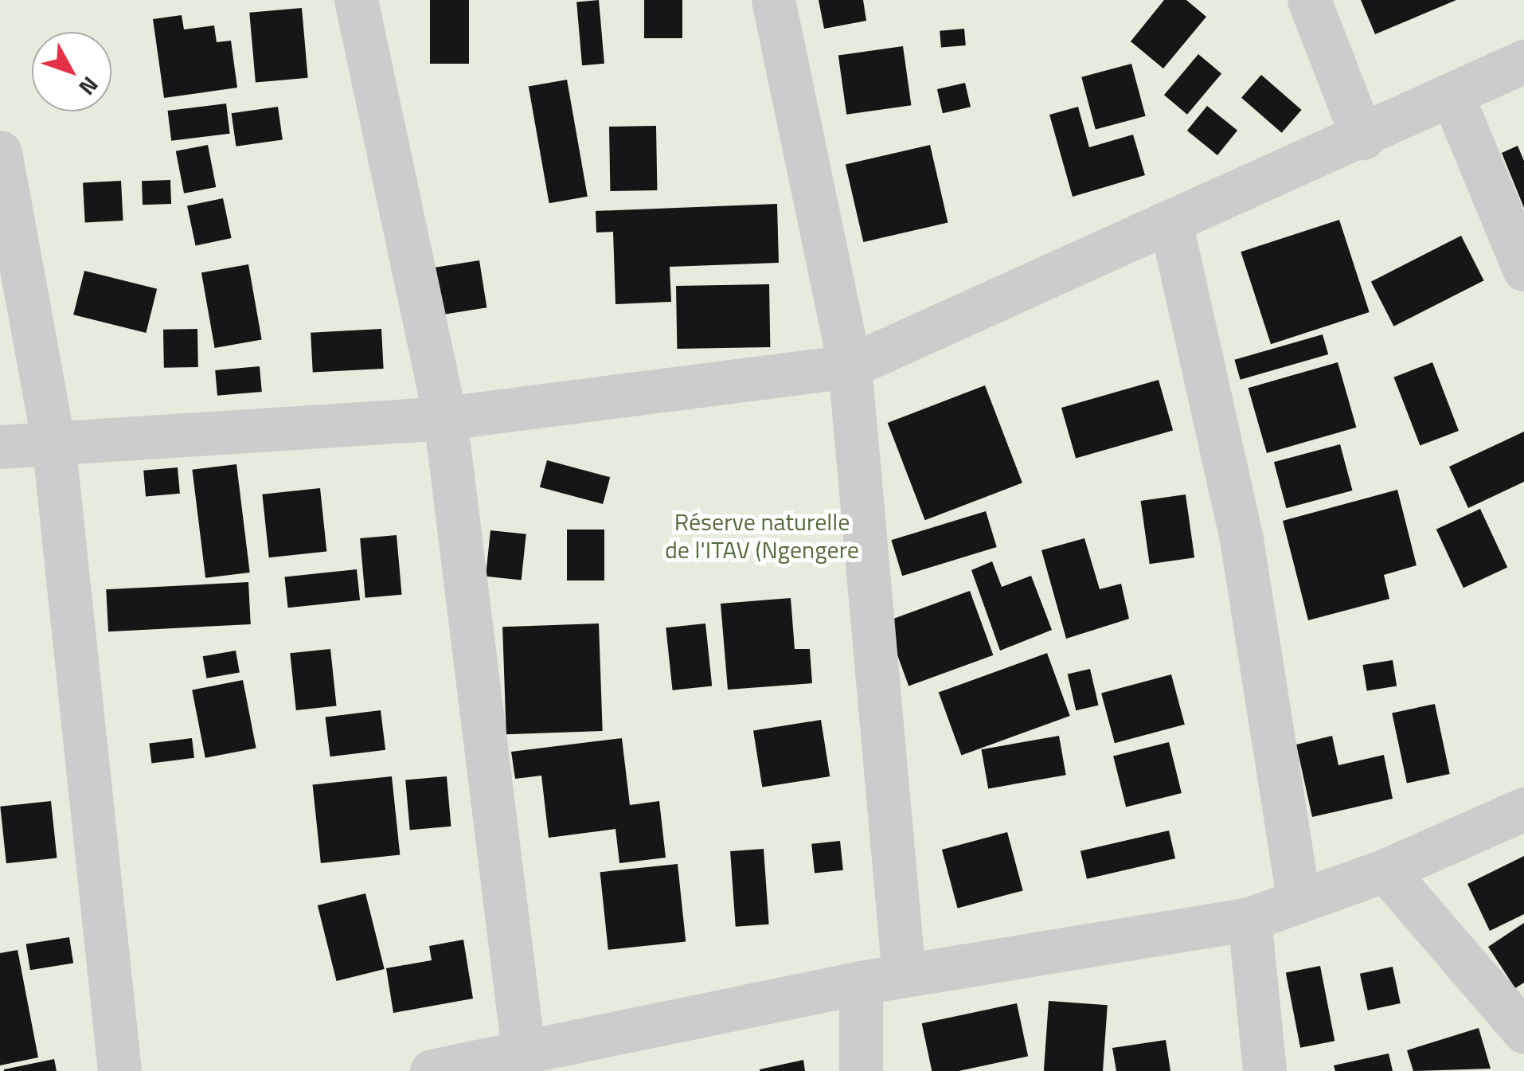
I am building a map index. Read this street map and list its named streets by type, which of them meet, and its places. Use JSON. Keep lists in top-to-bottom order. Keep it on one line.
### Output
{"parks":["Réserve naturelle de l'ITAV (Ngengere"],"north":"bottom right"}
